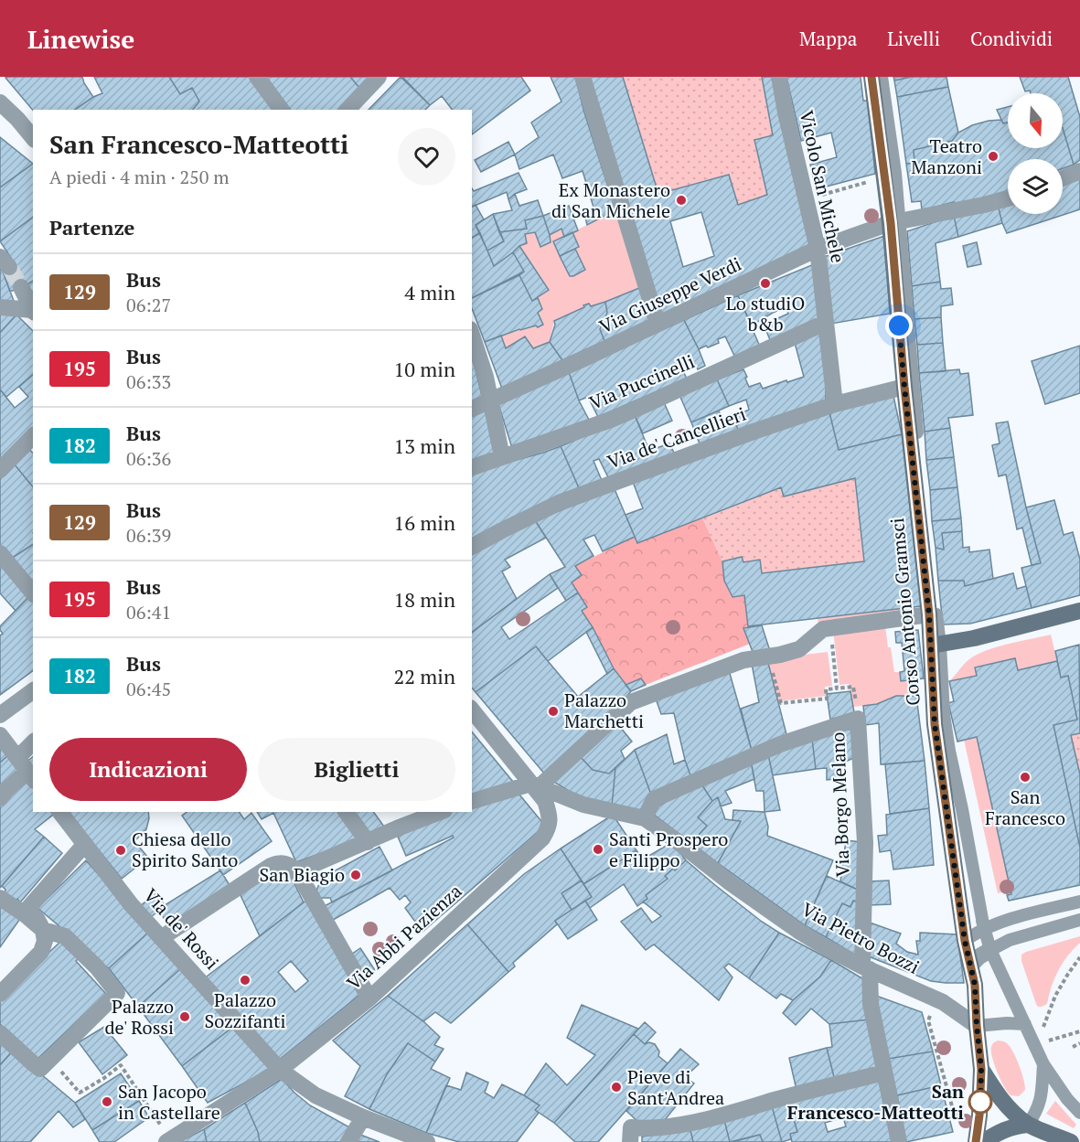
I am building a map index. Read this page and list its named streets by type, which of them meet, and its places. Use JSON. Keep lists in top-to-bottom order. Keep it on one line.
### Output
{"streets":{"street":["Vicolo San Michele","Via Giuseppe Verdi","Via Puccinelli","Via de' Cancellieri","Corso Antonio Gramsci","Via Borgo Melano","Via de' Rossi","Via Abbi Pazienza","Via Pietro Bozzi"]},"crossings":[["Vicolo San Michele","Via Giuseppe Verdi"],["Vicolo San Michele","Via Puccinelli"],["Vicolo San Michele","Via de' Cancellieri"],["Via Giuseppe Verdi","Corso Antonio Gramsci"],["Via de' Cancellieri","Corso Antonio Gramsci"],["Corso Antonio Gramsci","Via Pietro Bozzi"],["Via Borgo Melano","Via Pietro Bozzi"],["Via de' Rossi","Via Abbi Pazienza"]],"places":["Teatro Manzoni","Ex Monastero di San Michele","Lo studiO b&b","Palazzo Marchetti","San Francesco","Santi Prospero e Filippo","Chiesa dello Spirito Santo","San Biagio","Palazzo Sozzifanti","Palazzo de' Rossi","Pieve di Sant'Andrea","San Jacopo in Castellare","San Francesco-Matteotti"],"lines":["bus line 129"],"north":"bottom","page":{"header":"Linewise","nav":["Mappa","Livelli","Condividi"],"heading":[["San Francesco-Matteotti","A piedi · 4 min · 250 m"],"Partenze"],"list":[{"mark":"129","name":"Bus","note":"06:27","value":"4 min"},{"mark":"195","name":"Bus","note":"06:33","value":"10 min"},{"mark":"182","name":"Bus","note":"06:36","value":"13 min"},{"mark":"129","name":"Bus","note":"06:39","value":"16 min"},{"mark":"195","name":"Bus","note":"06:41","value":"18 min"},{"mark":"182","name":"Bus","note":"06:45","value":"22 min"}],"buttons":["Indicazioni","Biglietti"]}}
